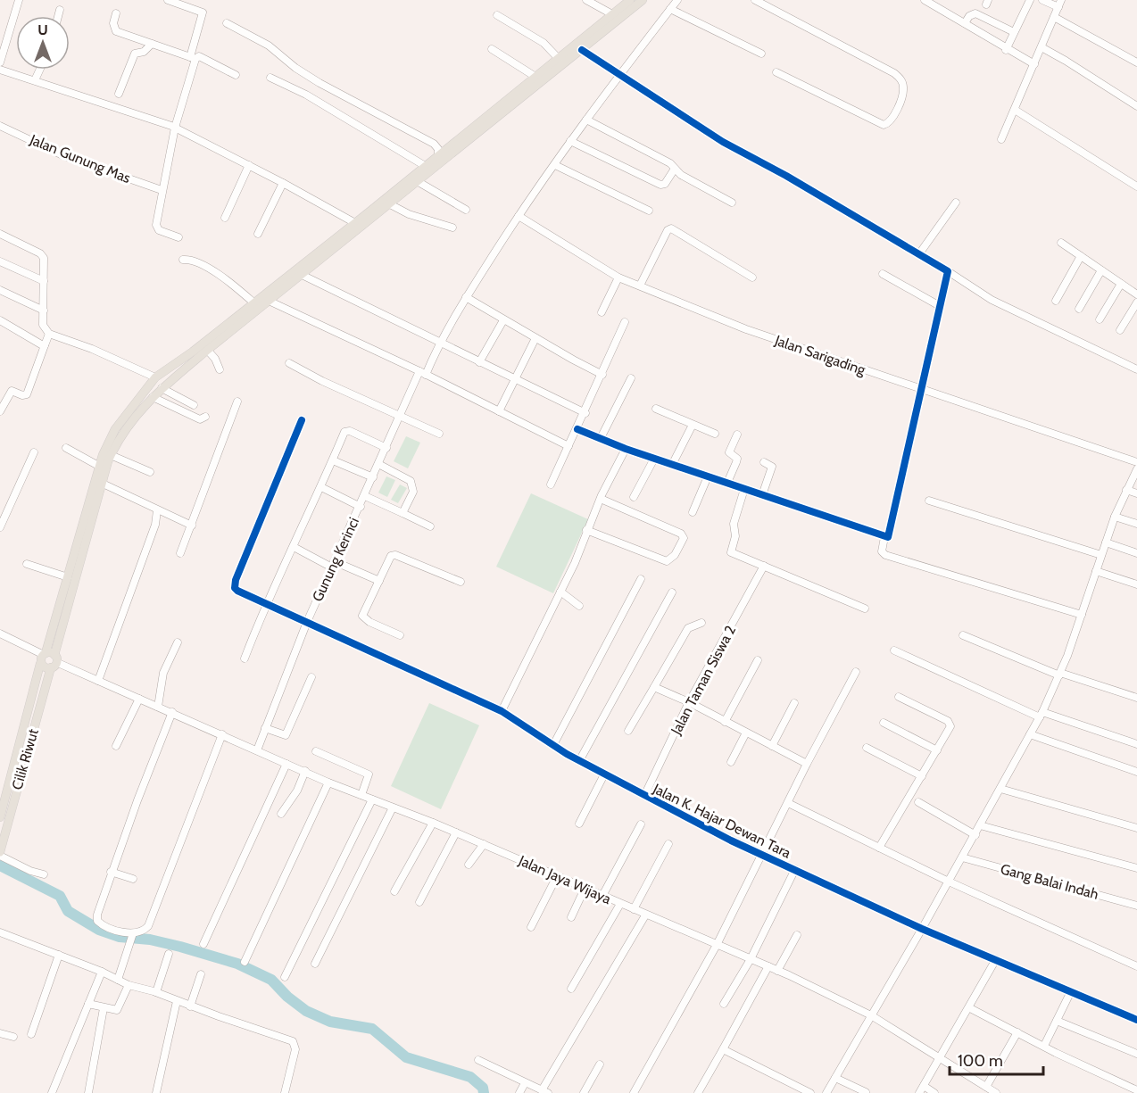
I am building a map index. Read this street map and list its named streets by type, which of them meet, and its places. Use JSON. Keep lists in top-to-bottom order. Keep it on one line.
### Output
{"streets":{"main road":["Cilik Riwut"],"street":["Jalan Gunung Mas","Jalan Sarigading","Gunung Kerinci","Jalan Taman Siswa 2","Jalan K. Hajar Dewan Tara","Jalan Jaya Wijaya","Gang Balai Indah"]},"crossings":[["Jalan Sarigading","Gunung Kerinci"],["Gunung Kerinci","Jalan K. Hajar Dewan Tara"],["Gunung Kerinci","Jalan Jaya Wijaya"],["Jalan Taman Siswa 2","Jalan K. Hajar Dewan Tara"],["Cilik Riwut","Jalan Jaya Wijaya"]],"scale_bar":"100 m","north":"top"}
